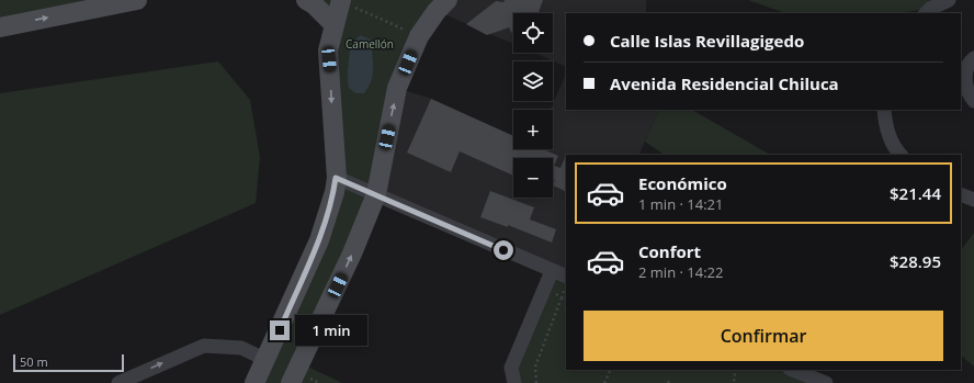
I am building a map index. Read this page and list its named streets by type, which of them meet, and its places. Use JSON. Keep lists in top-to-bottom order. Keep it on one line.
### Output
{"parks":["Camellón"],"scale_bar":"50 m","page":{"map_buttons":["+","−"],"banner":["Calle Islas Revillagigedo","Avenida Residencial Chiluca"],"list":[{"name":"Económico","note":"1 min · 14:21","value":"$21.44"},{"name":"Confort","note":"2 min · 14:22","value":"$28.95"}],"buttons":"Confirmar","bubble":"1 min","scale":"50 m"}}
